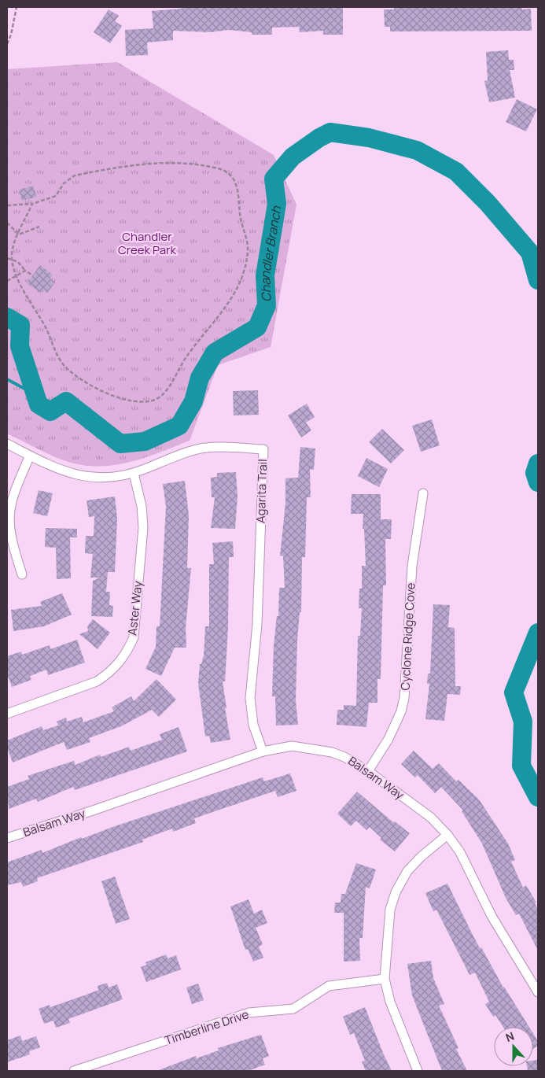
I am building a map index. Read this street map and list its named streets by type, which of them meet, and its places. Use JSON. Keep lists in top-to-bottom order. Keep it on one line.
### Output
{"streets":{"street":["Agarita Trail","Aster Way","Cyclone Ridge Cove","Balsam Way","Timberline Drive"]},"crossings":[["Agarita Trail","Aster Way"],["Agarita Trail","Balsam Way"],["Cyclone Ridge Cove","Balsam Way"]],"water":["Chandler Branch"],"parks":["Chandler Creek Park"],"north":"top"}
